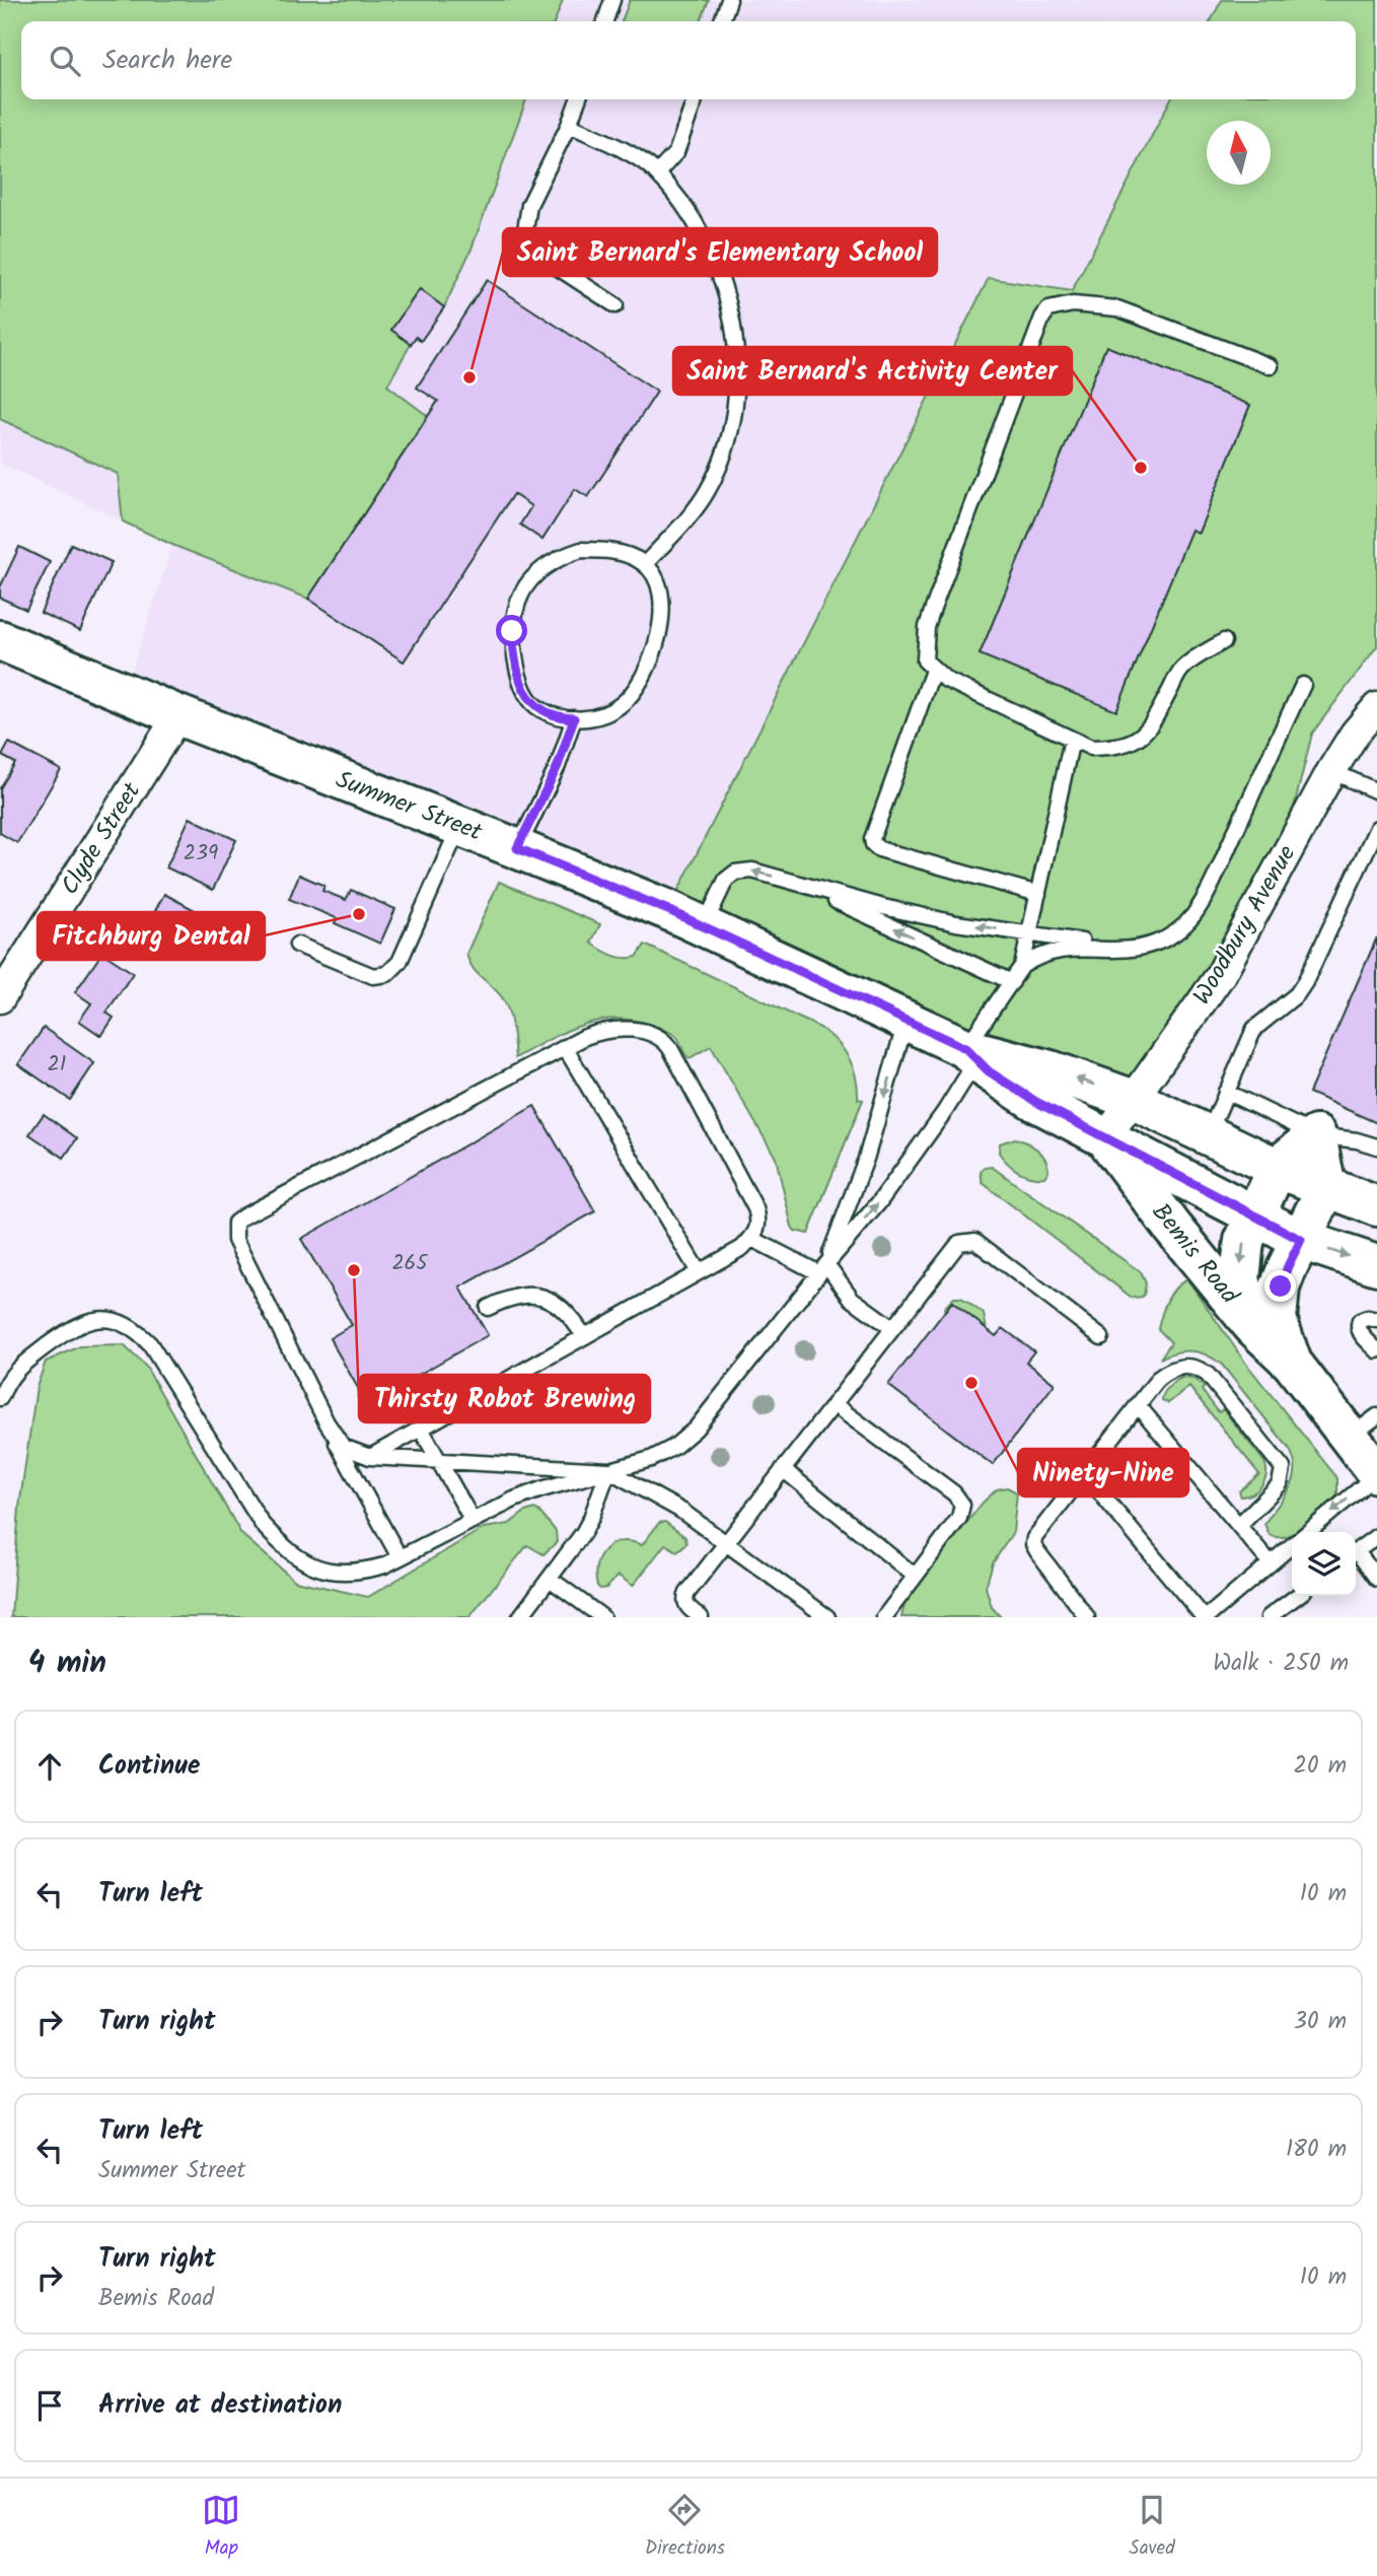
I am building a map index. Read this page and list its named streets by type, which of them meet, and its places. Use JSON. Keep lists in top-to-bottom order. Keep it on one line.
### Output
{"streets":{"main road":["Summer Street","Bemis Road"],"street":["Clyde Street","Woodbury Avenue"]},"crossings":[["Summer Street","Clyde Street"],["Summer Street","Woodbury Avenue"],["Summer Street","Bemis Road"],["Woodbury Avenue","Bemis Road"]],"places":["Saint Bernard's Elementary School","Saint Bernard's Activity Center","Fitchburg Dental","Thirsty Robot Brewing","Ninety-Nine"],"house_numbers":["239","21","265"],"north":"top","page":{"search":"Search here","heading":["4 min","Walk · 250 m"],"list":[["Continue","20 m"],["Turn left","10 m"],["Turn right","30 m"],["Turn left","Summer Street","180 m"],["Turn right","Bemis Road","10 m"],"Arrive at destination"],"nav":["Map","Directions","Saved"]}}
